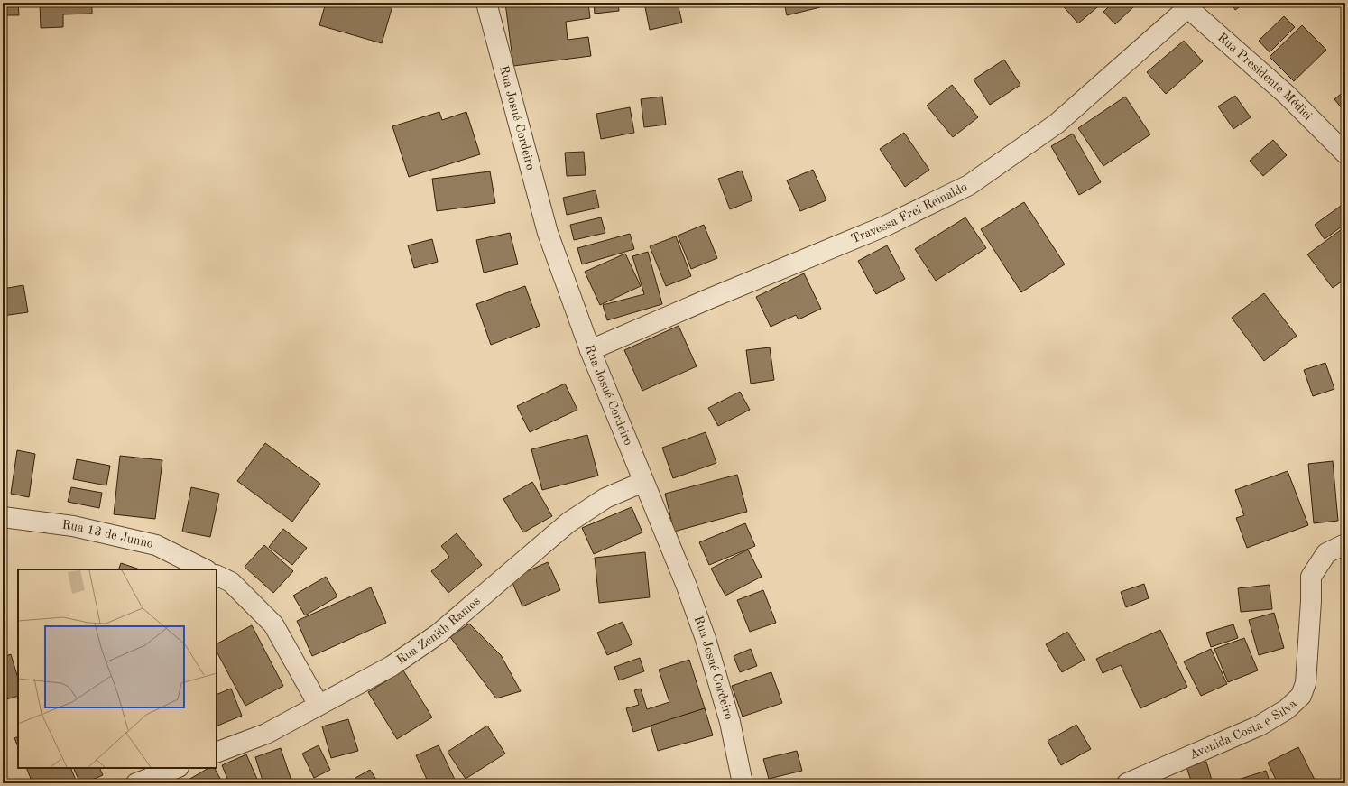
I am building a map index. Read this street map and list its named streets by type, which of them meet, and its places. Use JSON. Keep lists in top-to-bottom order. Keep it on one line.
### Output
{"streets":{"street":["Rua Presidente Médici","Rua Josué Cordeiro","Travessa Frei Reinaldo","Rua 13 de Junho","Rua Zenith Ramos","Avenida Costa e Silva"]},"crossings":[["Rua Presidente Médici","Travessa Frei Reinaldo"],["Rua Josué Cordeiro","Travessa Frei Reinaldo"],["Rua Josué Cordeiro","Rua Zenith Ramos"]]}
